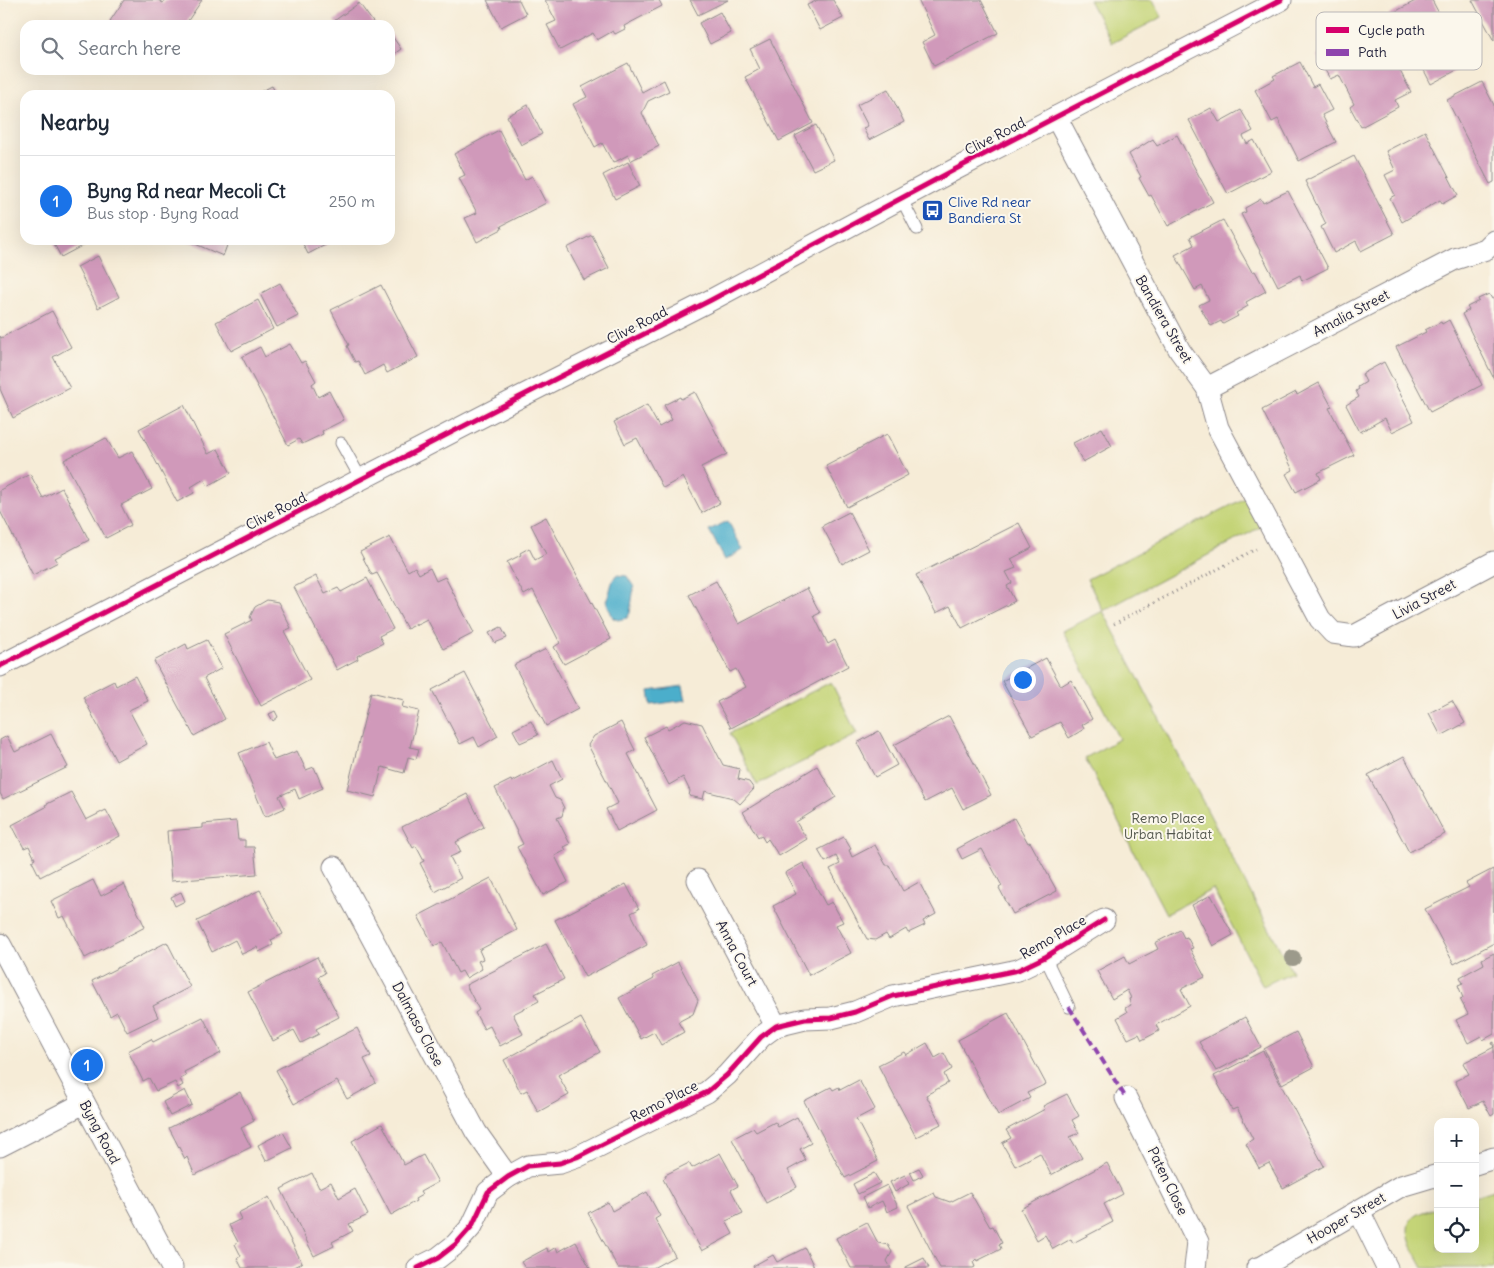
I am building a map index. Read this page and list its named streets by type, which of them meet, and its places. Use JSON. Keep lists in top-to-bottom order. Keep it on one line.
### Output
{"streets":{"street":["Clive Road","Amalia Street","Bandiera Street","Livia Street","Remo Place","Anna Court","Dalmaso Close","Byng Road","Paten Close","Hooper Street"]},"crossings":[["Clive Road","Bandiera Street"],["Amalia Street","Bandiera Street"],["Bandiera Street","Livia Street"],["Remo Place","Anna Court"],["Remo Place","Dalmaso Close"]],"parks":["Remo Place Urban Habitat"],"places":{"bus stop":["Clive Rd near Bandiera St"]},"legend":["Cycle path","Path"],"page":{"search":"Search here","heading":"Nearby","list":[{"mark":"1","name":"Byng Rd near Mecoli Ct","note":"Bus stop · Byng Road","value":"250 m"}],"pins":"1","map_buttons":["+","−"]}}
